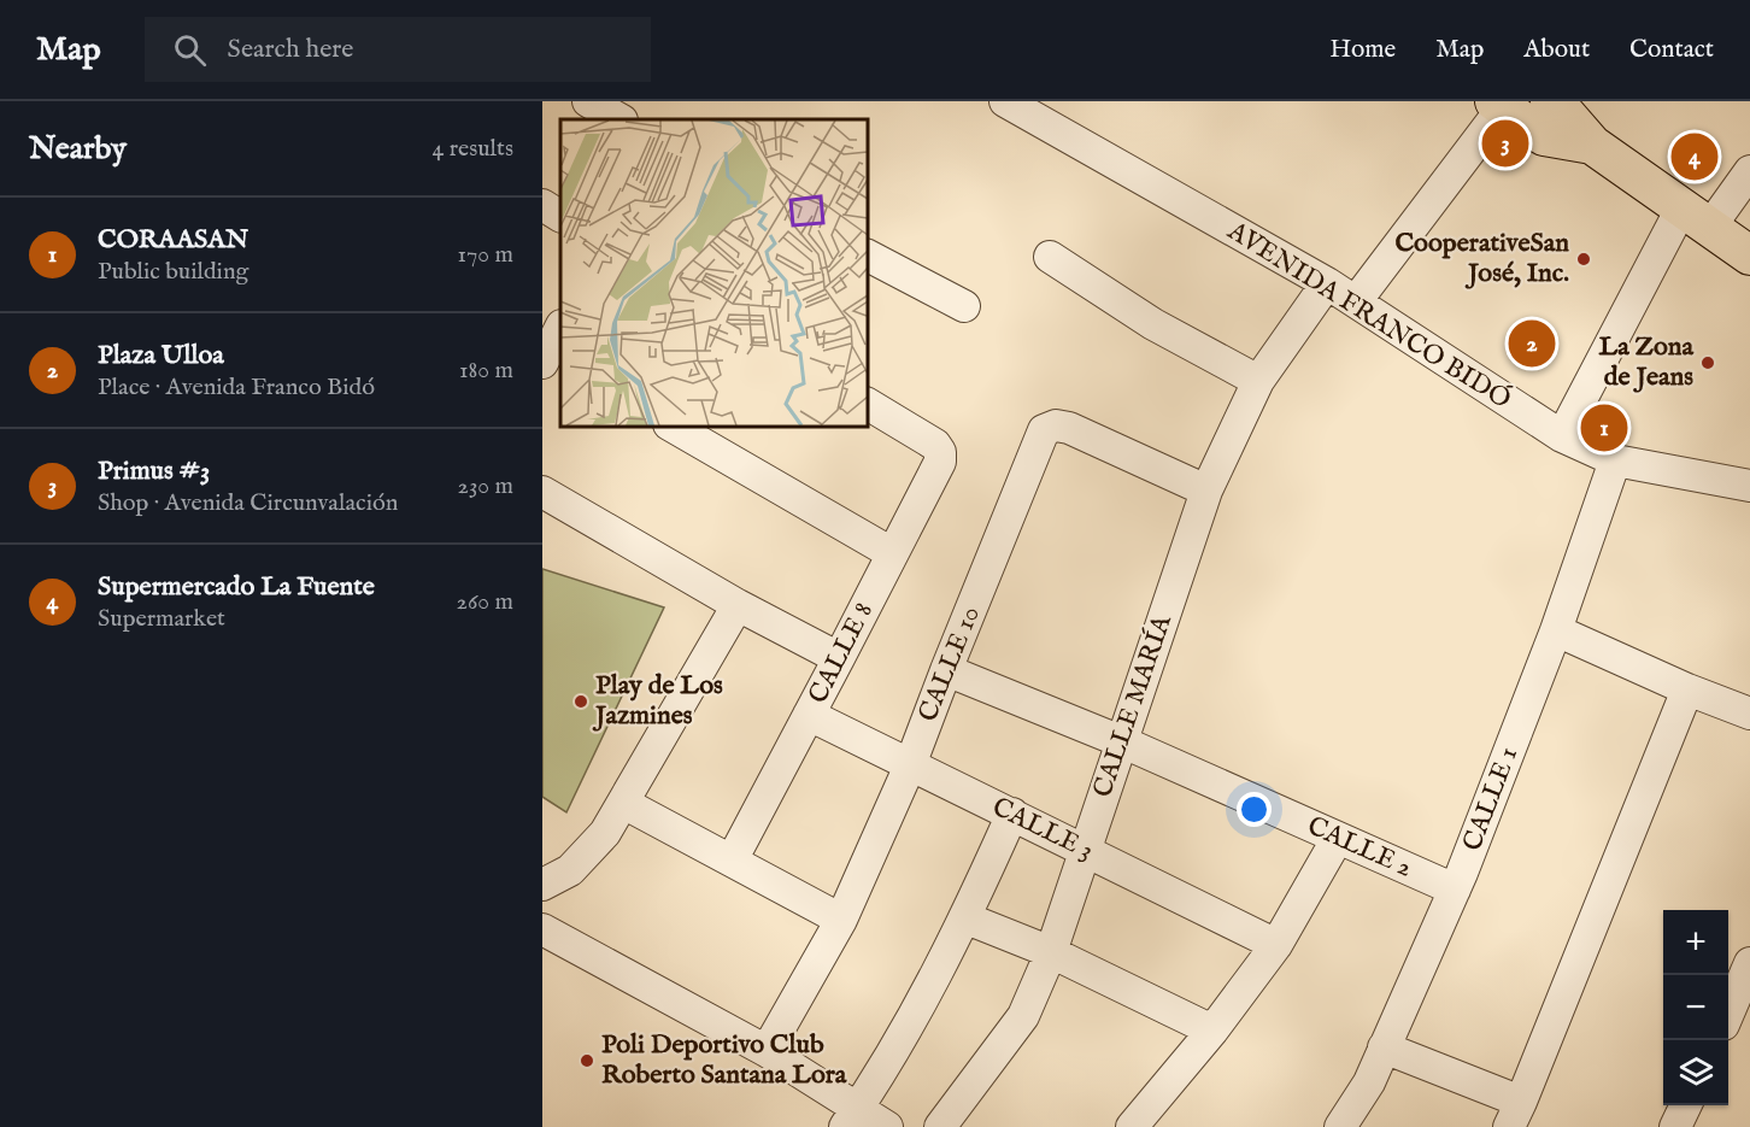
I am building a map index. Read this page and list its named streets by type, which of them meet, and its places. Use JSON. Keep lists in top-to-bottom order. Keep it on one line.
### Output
{"streets":{"street":["AVENIDA FRANCO BIDÓ","CALLE 8","CALLE 10","CALLE MARÍA","CALLE 1","CALLE 3","CALLE 2"]},"crossings":[["AVENIDA FRANCO BIDÓ","CALLE MARÍA"],["AVENIDA FRANCO BIDÓ","CALLE 1"],["CALLE 8","CALLE 3"],["CALLE 10","CALLE MARÍA"],["CALLE 10","CALLE 3"],["CALLE 10","CALLE 2"],["CALLE MARÍA","CALLE 3"],["CALLE MARÍA","CALLE 2"],["CALLE 1","CALLE 2"]],"places":["CooperativeSan José, Inc.","La Zona de Jeans","Play de Los Jazmines","Poli Deportivo Club Roberto Santana Lora"],"page":{"header":"Map","search":"Search here","nav":["Home","Map","About","Contact"],"heading":["Nearby","4 results"],"pins":["3","4","2","1"],"list":[{"mark":"1","name":"CORAASAN","note":"Public building","value":"170 m"},{"mark":"2","name":"Plaza Ulloa","note":"Place · Avenida Franco Bidó","value":"180 m"},{"mark":"3","name":"Primus #3","note":"Shop · Avenida Circunvalación","value":"230 m"},{"mark":"4","name":"Supermercado La Fuente","note":"Supermarket","value":"260 m"}],"map_buttons":["+","−"]}}
